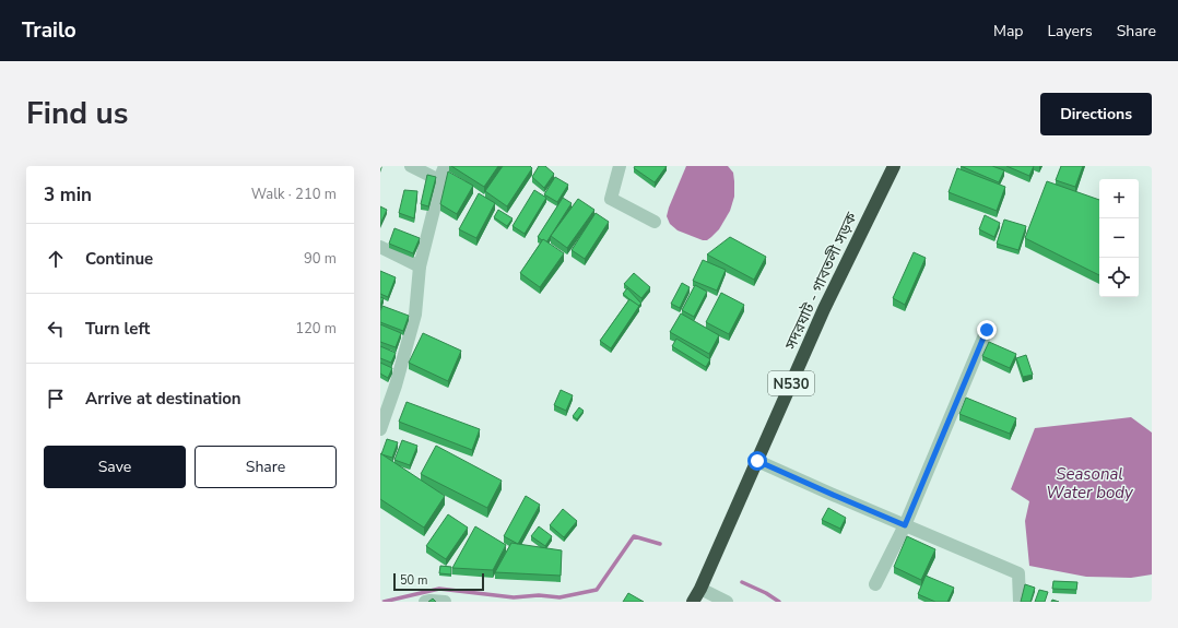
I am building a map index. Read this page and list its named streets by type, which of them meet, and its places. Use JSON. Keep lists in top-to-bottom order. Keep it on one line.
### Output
{"streets":{"highway":["সদরঘাট - গাবতলী সড়ক","N530"]},"water":["Seasonal Water body"],"scale_bar":"50 m","page":{"header":"Trailo","nav":["Map","Layers","Share"],"title":"Find us","buttons":["Directions",["Save","Share"]],"heading":["3 min","Walk · 210 m"],"map_buttons":["+","−"],"list":[["Continue","90 m"],["Turn left","120 m"],"Arrive at destination"],"scale":"50 m"}}
